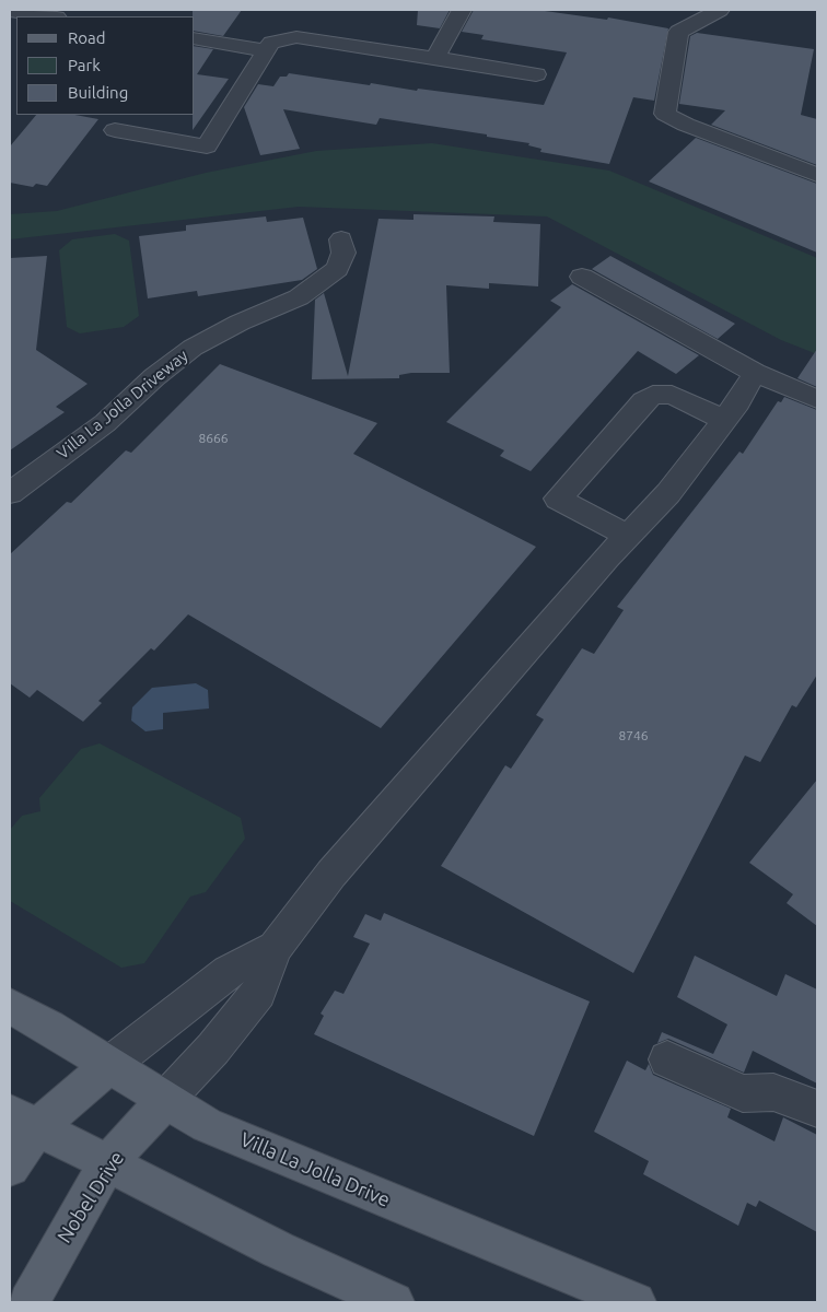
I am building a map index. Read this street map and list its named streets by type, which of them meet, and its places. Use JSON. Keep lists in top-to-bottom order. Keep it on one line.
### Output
{"streets":{"main road":["Villa La Jolla Drive","Nobel Drive"],"street":["Villa La Jolla Driveway"]},"crossings":[["Villa La Jolla Drive","Nobel Drive"]],"house_numbers":["8666","8746"],"legend":["Road","Park","Building"]}
